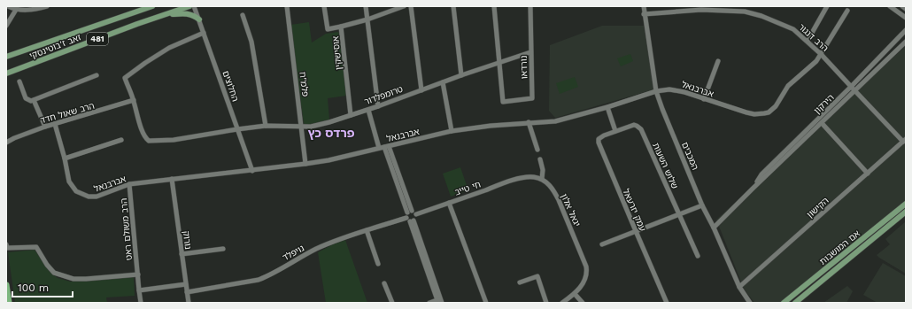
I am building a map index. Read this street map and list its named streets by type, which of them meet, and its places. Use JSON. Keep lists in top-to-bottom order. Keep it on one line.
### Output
{"streets":{"main road":["481","זאב ז'בוטינסקי","אם המושבות"],"street":["הרב דנגור","אוסישקין","נורדאו","פלמ\"ח","החלוצים","אברבנאל","טרומפלדור","הירקון","הרב שאול חדד","המכבים","שלוש השעות","חי טייב","הקישון","יגאל אלון","עמק יזרעאל","הרב משולם ראט","נורוק","נויפלד"]},"crossings":[["הרב דנגור","אברבנאל"],["הרב דנגור","הירקון"],["הרב דנגור","המכבים"],["הרב דנגור","הקישון"],["אוסישקין","טרומפלדור"],["נורדאו","טרומפלדור"],["פלמ\"ח","אברבנאל"],["פלמ\"ח","טרומפלדור"],["החלוצים","אברבנאל"],["החלוצים","טרומפלדור"],["אברבנאל","הרב שאול חדד"],["אברבנאל","המכבים"],["אברבנאל","הרב משולם ראט"],["אברבנאל","נורוק"],["טרומפלדור","הרב שאול חדד"],["הירקון","המכבים"],["המכבים","הקישון"],["שלוש השעות","עמק יזרעאל"],["חי טייב","יגאל אלון"],["נורוק","נויפלד"]],"districts":["פרדס כץ"],"scale_bar":"100 m"}
